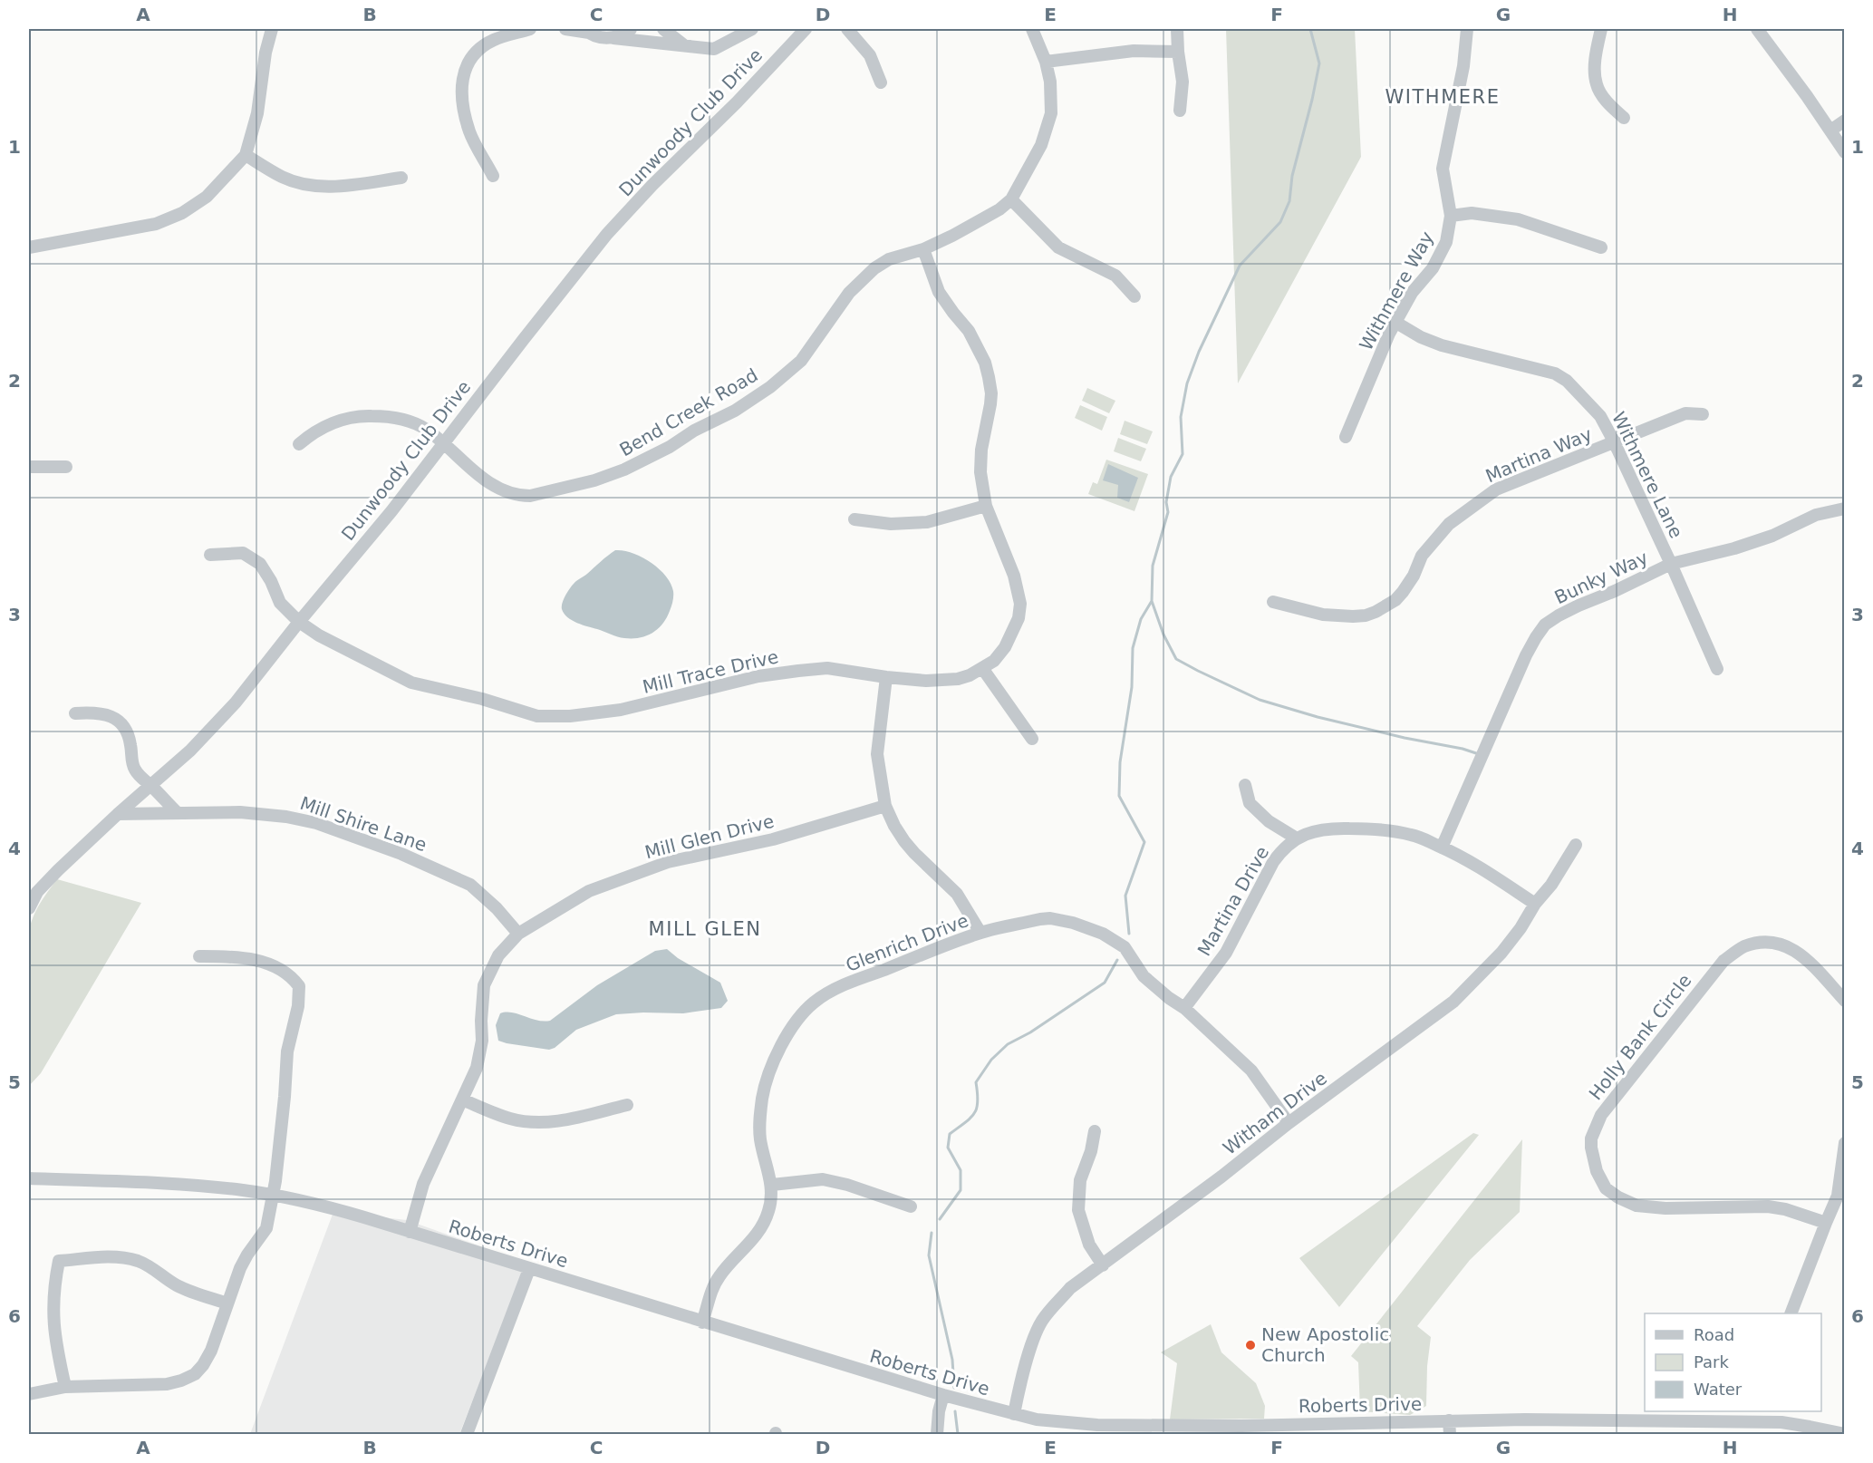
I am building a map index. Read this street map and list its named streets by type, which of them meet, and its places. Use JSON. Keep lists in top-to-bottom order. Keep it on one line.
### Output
{"streets":{"street":["Dunwoody Club Drive","Withmere Way","Bend Creek Road","Martina Way","Withmere Lane","Bunky Way","Mill Trace Drive","Mill Shire Lane","Mill Glen Drive","Martina Drive","Glenrich Drive","Holly Bank Circle","Witham Drive","Roberts Drive"]},"crossings":[["Dunwoody Club Drive","Bend Creek Road"],["Dunwoody Club Drive","Mill Trace Drive"],["Dunwoody Club Drive","Mill Shire Lane"],["Withmere Way","Withmere Lane"],["Bend Creek Road","Mill Trace Drive"],["Martina Way","Withmere Lane"],["Withmere Lane","Bunky Way"],["Bunky Way","Martina Drive"],["Mill Shire Lane","Mill Glen Drive"],["Mill Glen Drive","Roberts Drive"],["Martina Drive","Glenrich Drive"],["Martina Drive","Witham Drive"],["Glenrich Drive","Witham Drive"],["Glenrich Drive","Roberts Drive"],["Witham Drive","Roberts Drive"]],"districts":["WITHMERE","MILL GLEN"],"places":["New Apostolic Church"],"legend":["Road","Park","Water"],"grid":{"columns":["A","B","C","D","E","F","G","H"],"rows":["1","2","3","4","5","6"]}}
